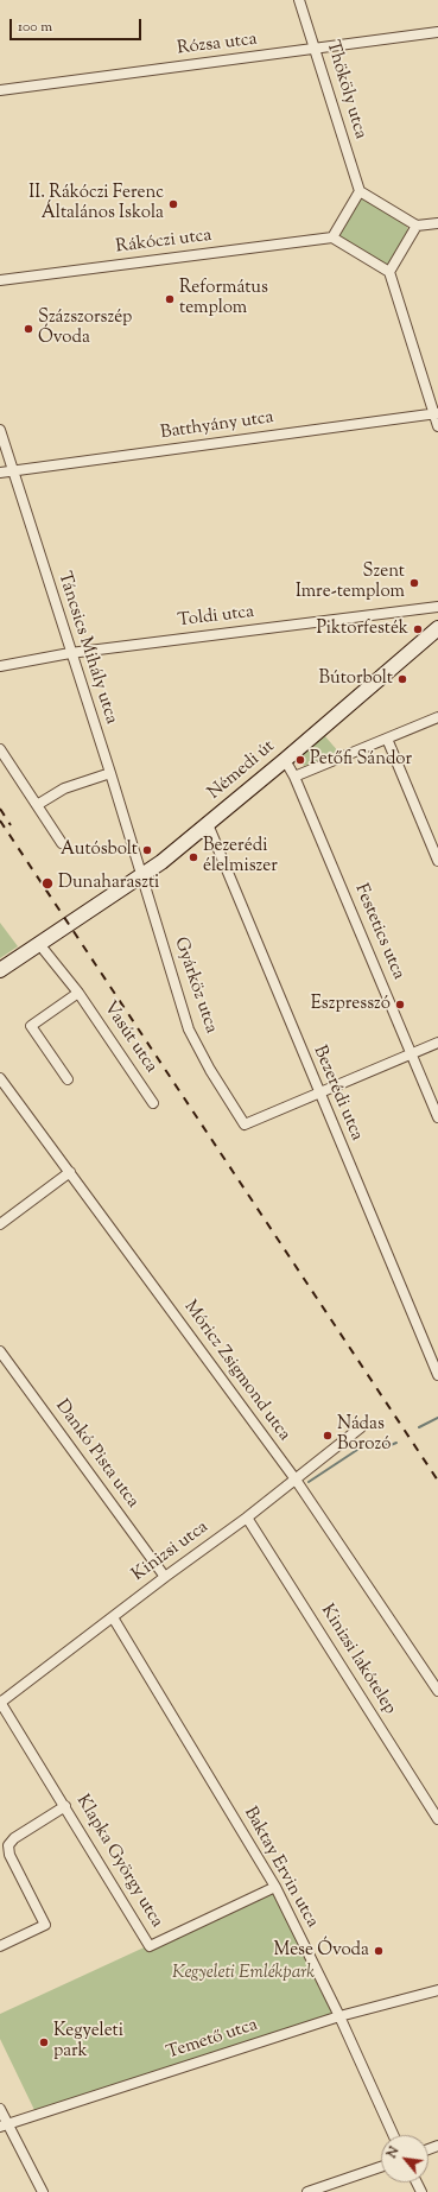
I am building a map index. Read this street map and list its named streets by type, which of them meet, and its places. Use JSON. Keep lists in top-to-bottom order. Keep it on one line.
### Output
{"streets":{"main road":["Némedi út"],"street":["Rózsa utca","Thököly utca","Rákóczi utca","Batthyány utca","Toldi utca","Táncsics Mihály utca","Festetics utca","Gyárköz utca","Vasút utca","Bezerédi utca","Móricz Zsigmond utca","Dankó Pista utca","Kinizsi utca","Kinizsi lakótelep","Klapka György utca","Baktay Ervin utca","Temető utca"]},"crossings":[["Rózsa utca","Thököly utca"],["Batthyány utca","Táncsics Mihály utca"],["Toldi utca","Táncsics Mihály utca"],["Táncsics Mihály utca","Némedi út"],["Táncsics Mihály utca","Gyárköz utca"],["Némedi út","Festetics utca"],["Némedi út","Gyárköz utca"],["Némedi út","Vasút utca"],["Némedi út","Bezerédi utca"],["Gyárköz utca","Bezerédi utca"],["Móricz Zsigmond utca","Kinizsi utca"],["Dankó Pista utca","Kinizsi utca"],["Kinizsi utca","Kinizsi lakótelep"],["Kinizsi utca","Klapka György utca"],["Kinizsi utca","Baktay Ervin utca"],["Klapka György utca","Baktay Ervin utca"],["Baktay Ervin utca","Temető utca"]],"parks":["Kegyeleti Emlékpark"],"places":["II. Rákóczi Ferenc Általános Iskola","Református templom","Százszorszép Óvoda","Szent Imre-templom","Piktorfesték","Bútorbolt","Petőfi Sándor","Autósbolt","Bezerédi élelmiszer","Dunaharaszti","Eszpresszó","Nádas Borozó","Mese Óvoda","Kegyeleti park"],"scale_bar":"100 m","north":"top left"}
